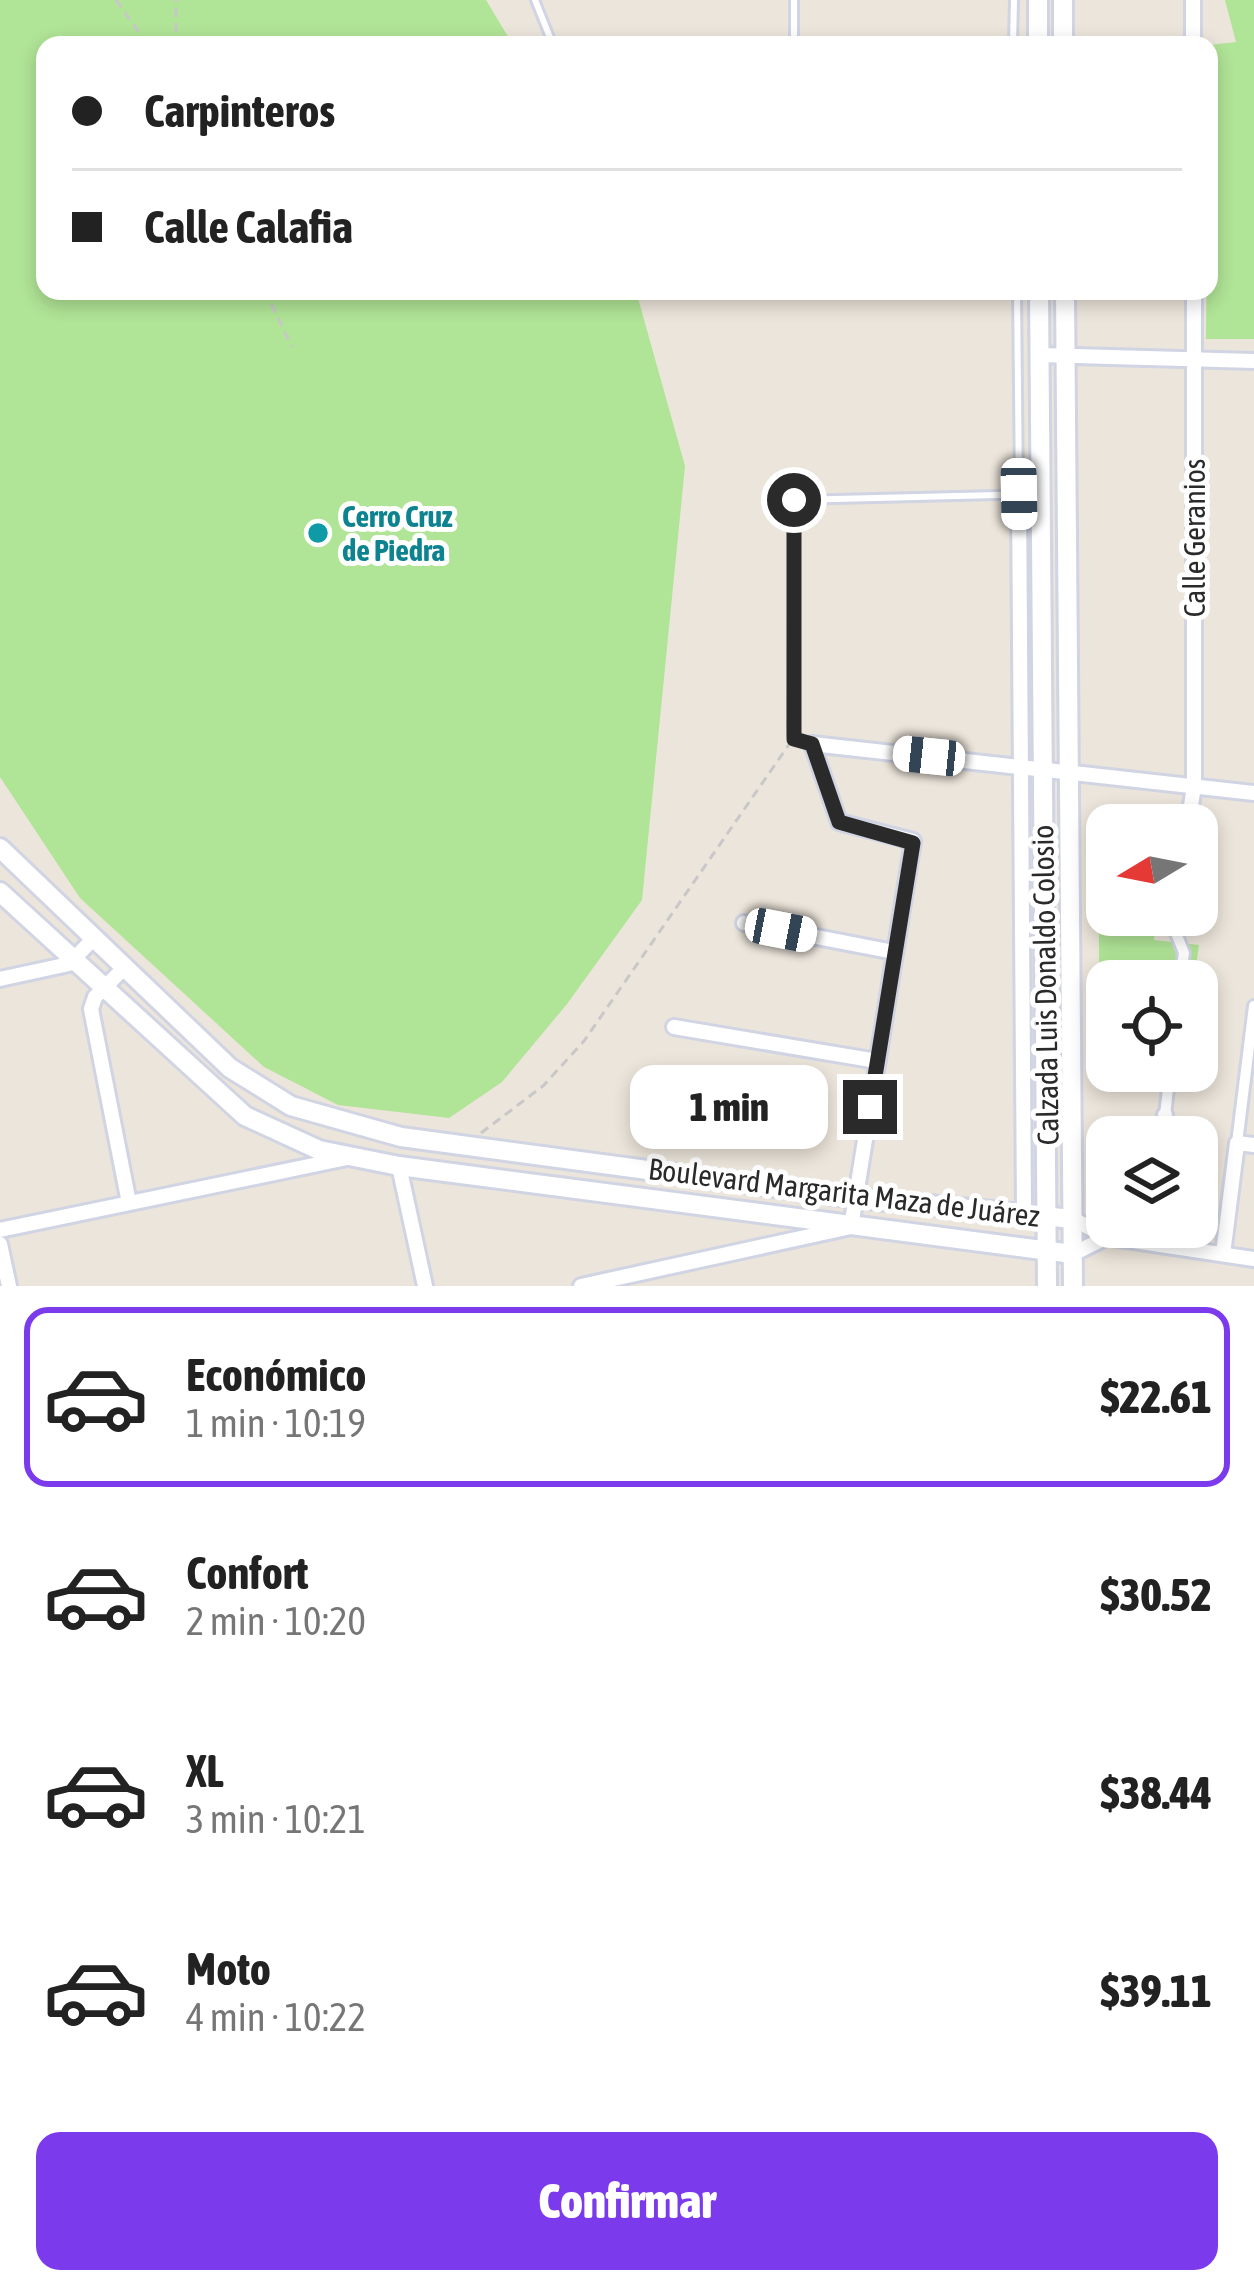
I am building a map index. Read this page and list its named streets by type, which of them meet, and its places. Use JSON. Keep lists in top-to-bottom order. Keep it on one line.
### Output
{"streets":{"main road":["Calzada Luis Donaldo Colosio","Boulevard Margarita Maza de Juárez"],"street":["Calle Geranios"]},"crossings":[["Calzada Luis Donaldo Colosio","Boulevard Margarita Maza de Juárez"]],"places":["Cerro Cruz de Piedra"],"north":"left","page":{"banner":["Carpinteros","Calle Calafia"],"bubble":"1 min","list":[{"name":"Económico","note":"1 min · 10:19","value":"$22.61"},{"name":"Confort","note":"2 min · 10:20","value":"$30.52"},{"name":"XL","note":"3 min · 10:21","value":"$38.44"},{"name":"Moto","note":"4 min · 10:22","value":"$39.11"}],"buttons":"Confirmar"}}
